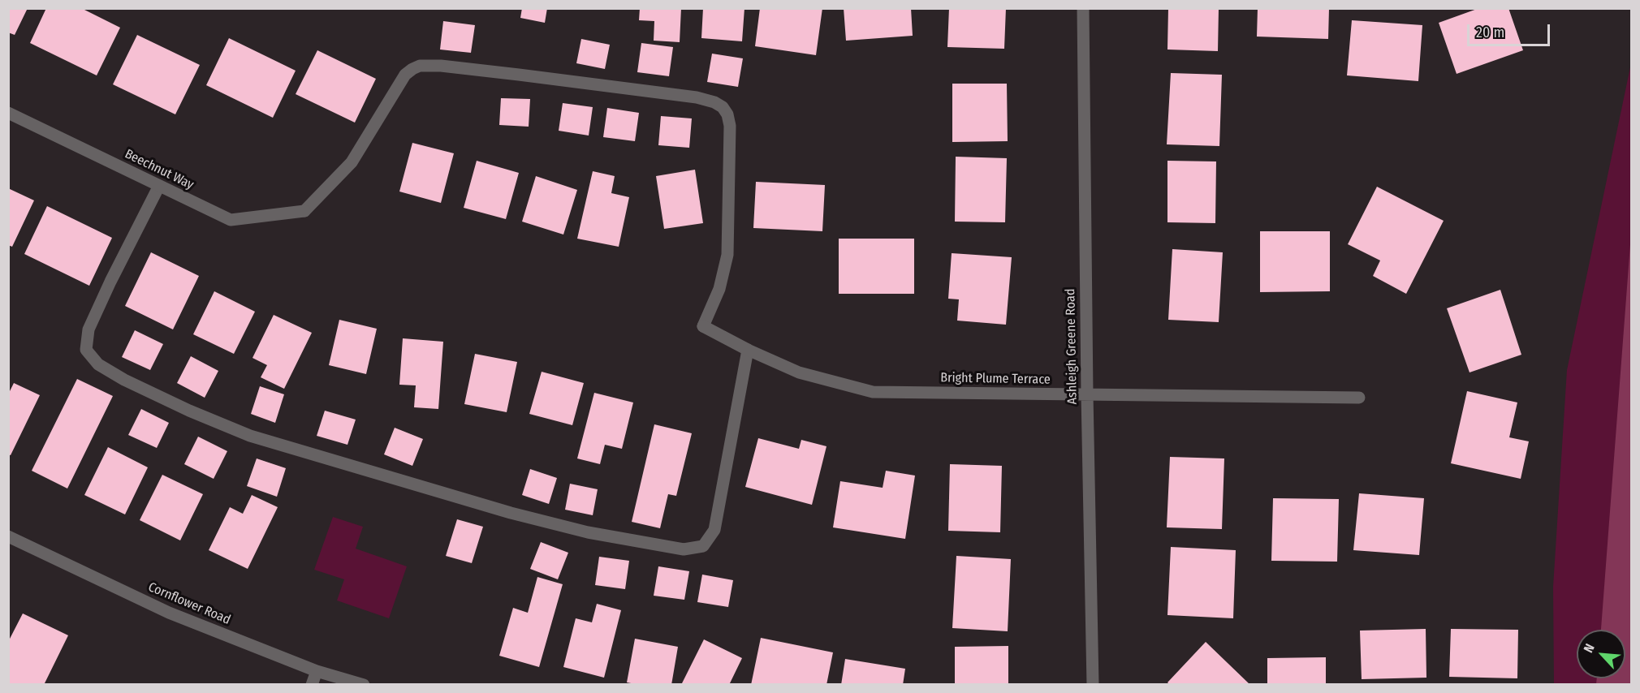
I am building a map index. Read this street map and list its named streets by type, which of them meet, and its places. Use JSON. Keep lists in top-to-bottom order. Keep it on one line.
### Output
{"streets":{"street":["Beechnut Way","Ashleigh Greene Road","Bright Plume Terrace","Cornflower Road"]},"crossings":[["Beechnut Way","Bright Plume Terrace"],["Ashleigh Greene Road","Bright Plume Terrace"]],"scale_bar":"20 m","north":"top left"}
